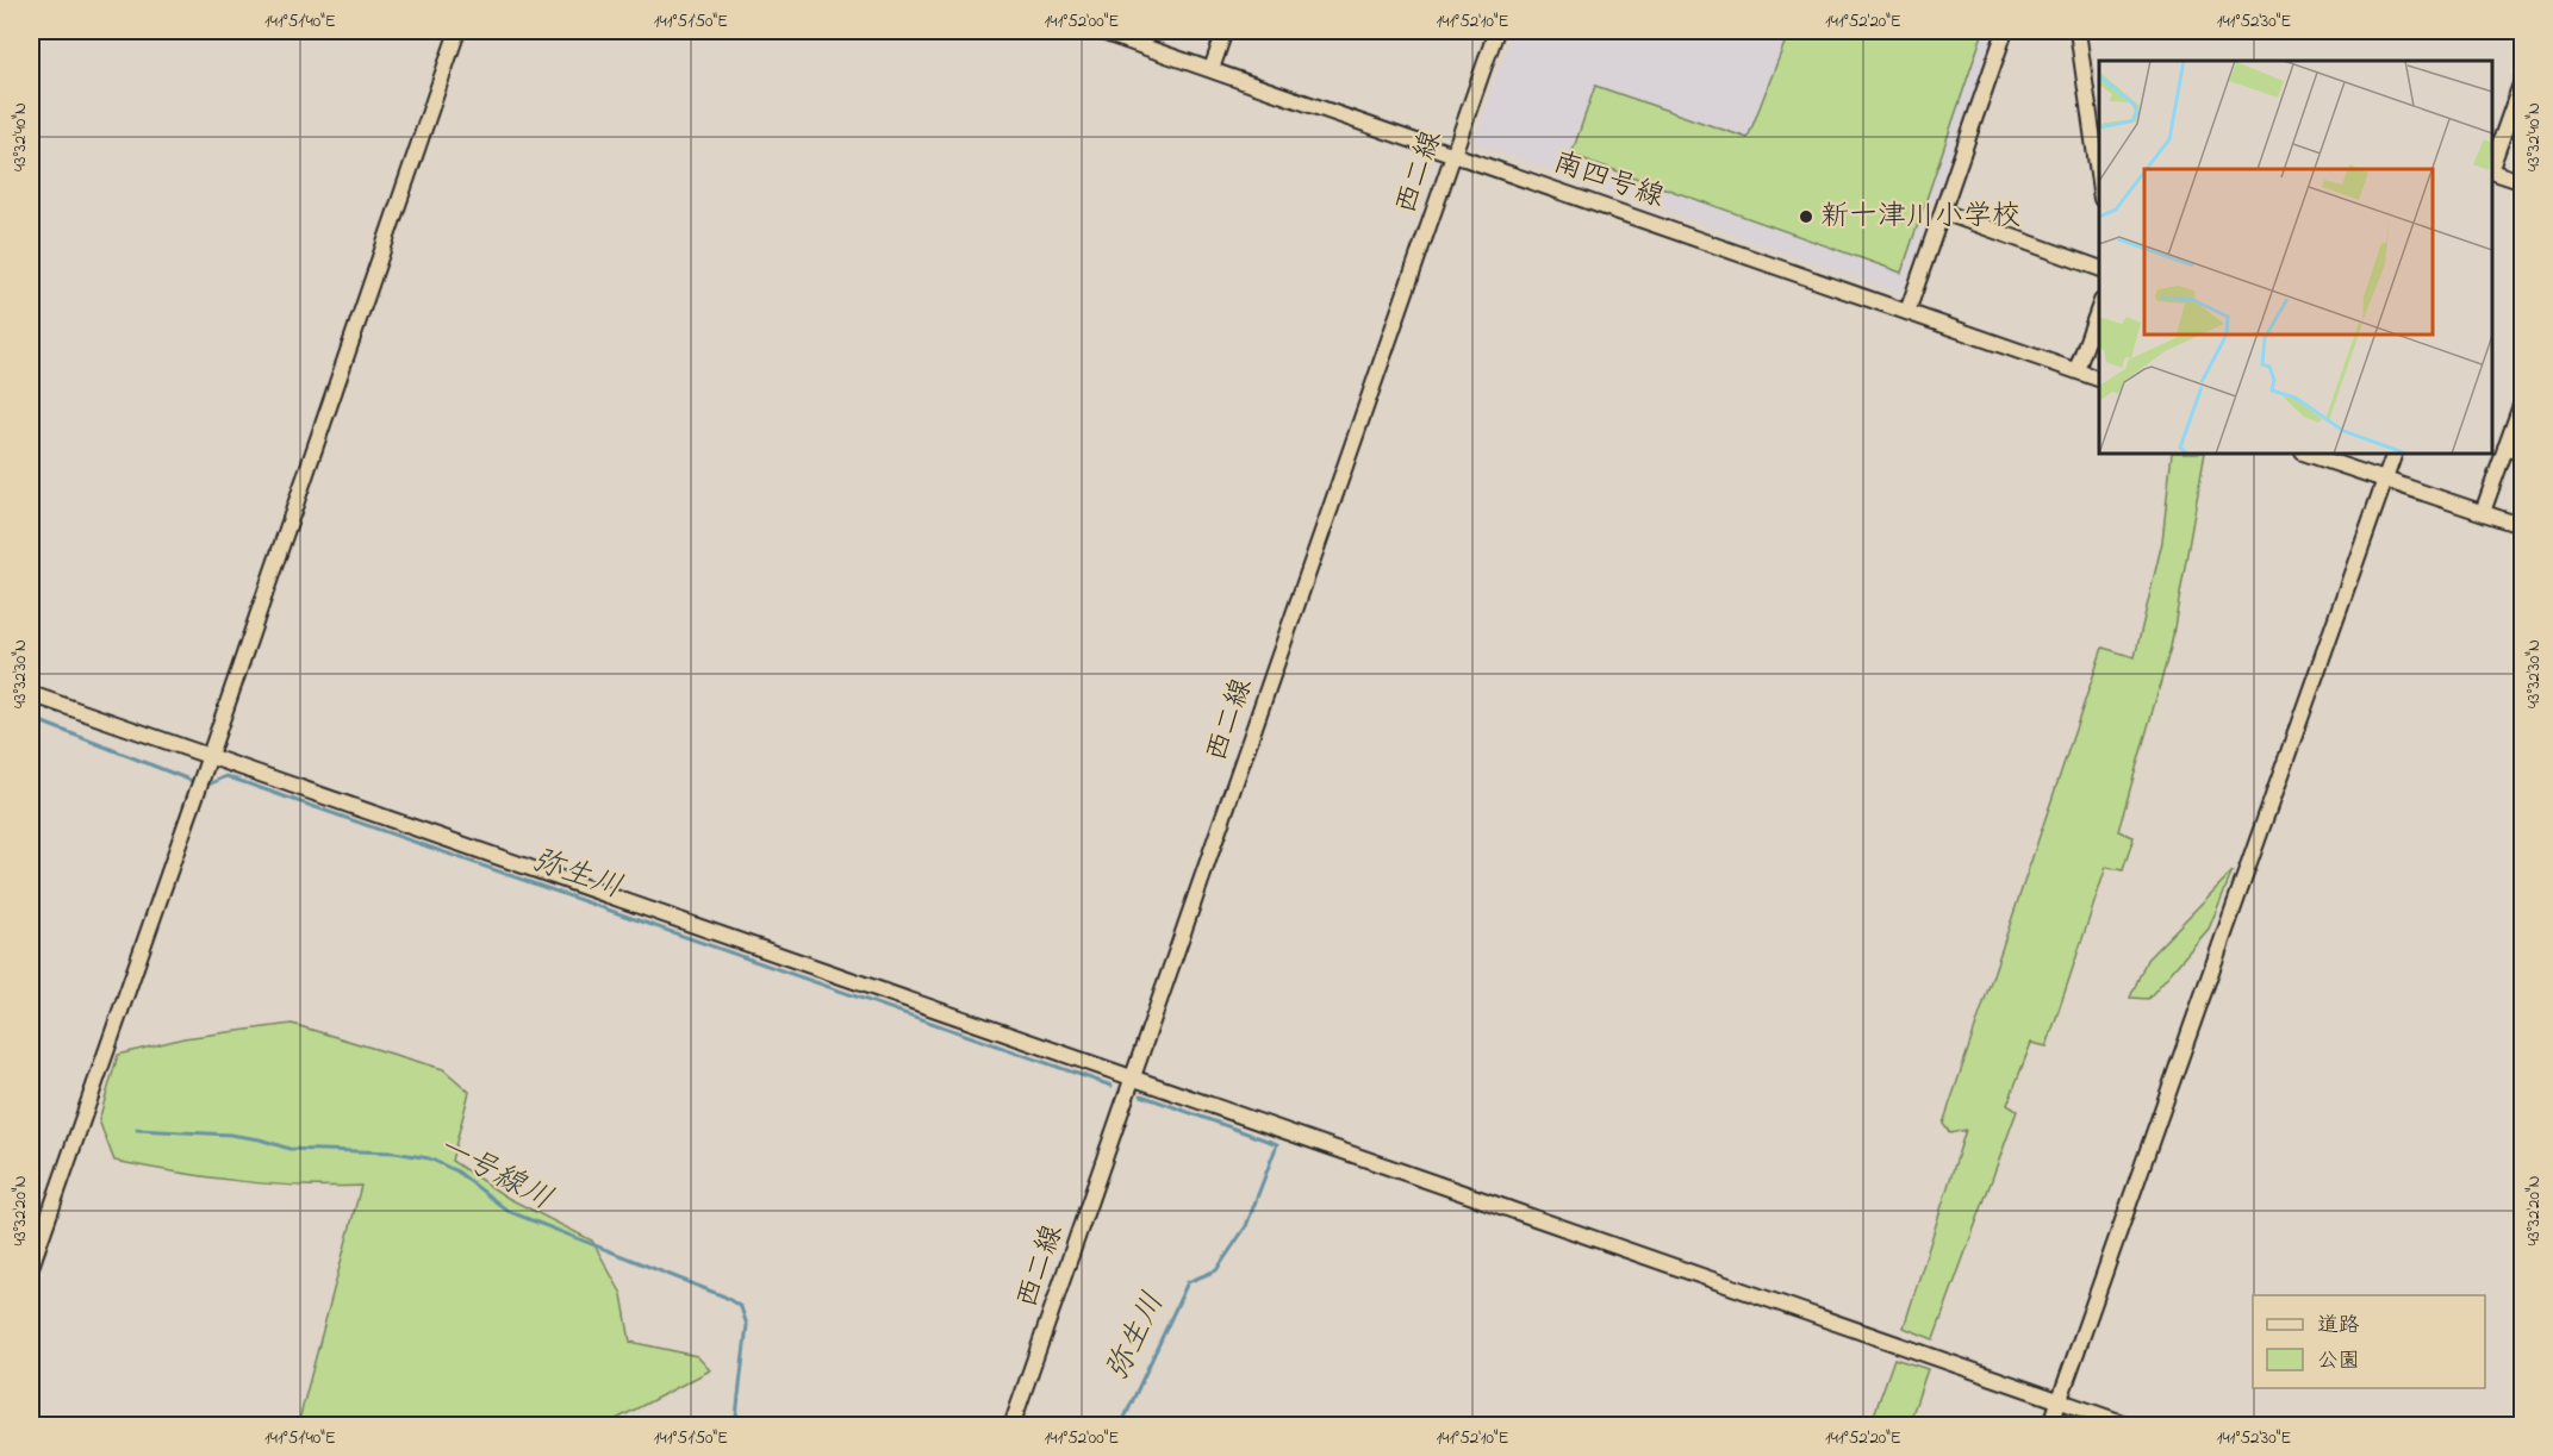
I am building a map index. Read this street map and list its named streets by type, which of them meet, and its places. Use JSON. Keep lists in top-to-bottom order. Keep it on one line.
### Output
{"streets":{"street":["西二線","南四号線"]},"crossings":[["西二線","南四号線"]],"water":["弥生川","一号線川"],"places":["新十津川小学校"],"legend":["道路","公園"],"coordinates":["141°51'40\"E","141°51'50\"E","141°52'00\"E","141°52'10\"E","141°52'20\"E","141°52'30\"E","43°32'40\"N","43°32'30\"N","43°32'20\"N"]}
